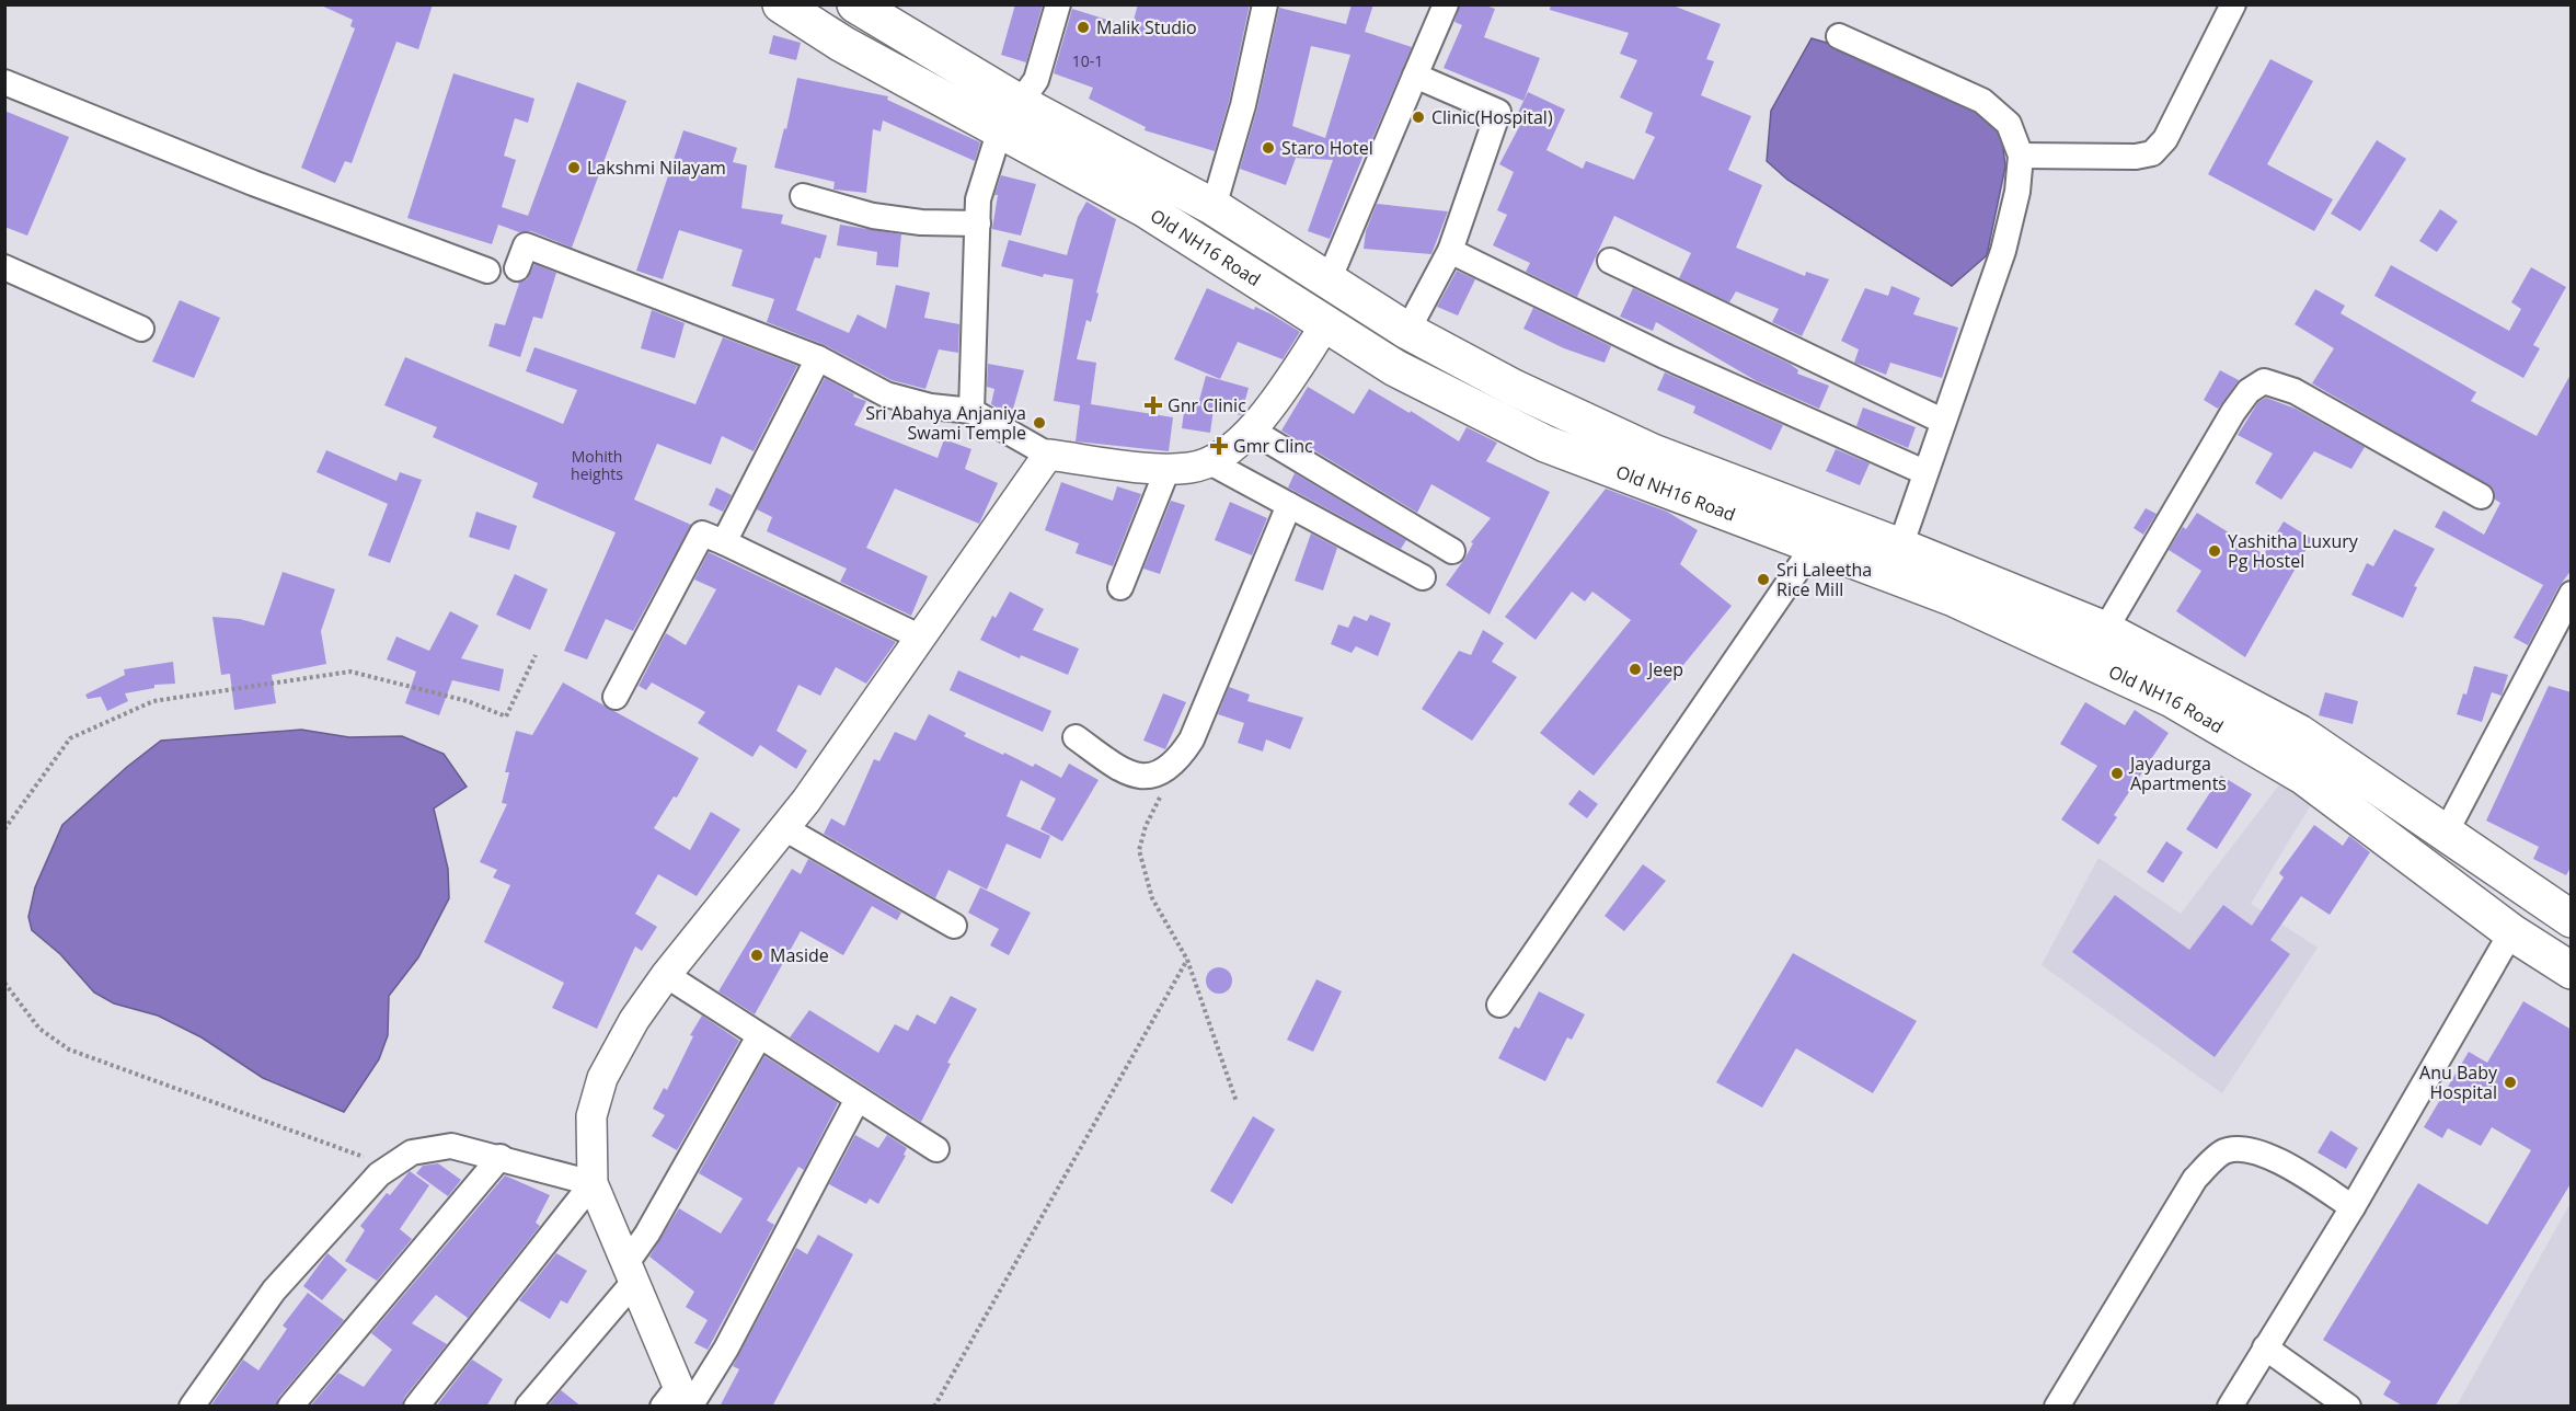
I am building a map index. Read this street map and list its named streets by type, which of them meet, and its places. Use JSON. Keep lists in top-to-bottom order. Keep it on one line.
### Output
{"streets":{"main road":["Old NH16 Road"]},"places":{"other":["Malik Studio","Clinic(Hospital)","Staro Hotel","Lakshmi Nilayam","Sri Abahya Anjaniya Swami Temple","Yashitha Luxury Pg Hostel","Sri Laleetha Rice Mill","Jeep","Jayadurga Apartments","Maside","Anu Baby Hospital"],"health":["Gnr Clinic","Gmr Clinc"]},"house_numbers":["10-1","Mohith heights"]}
